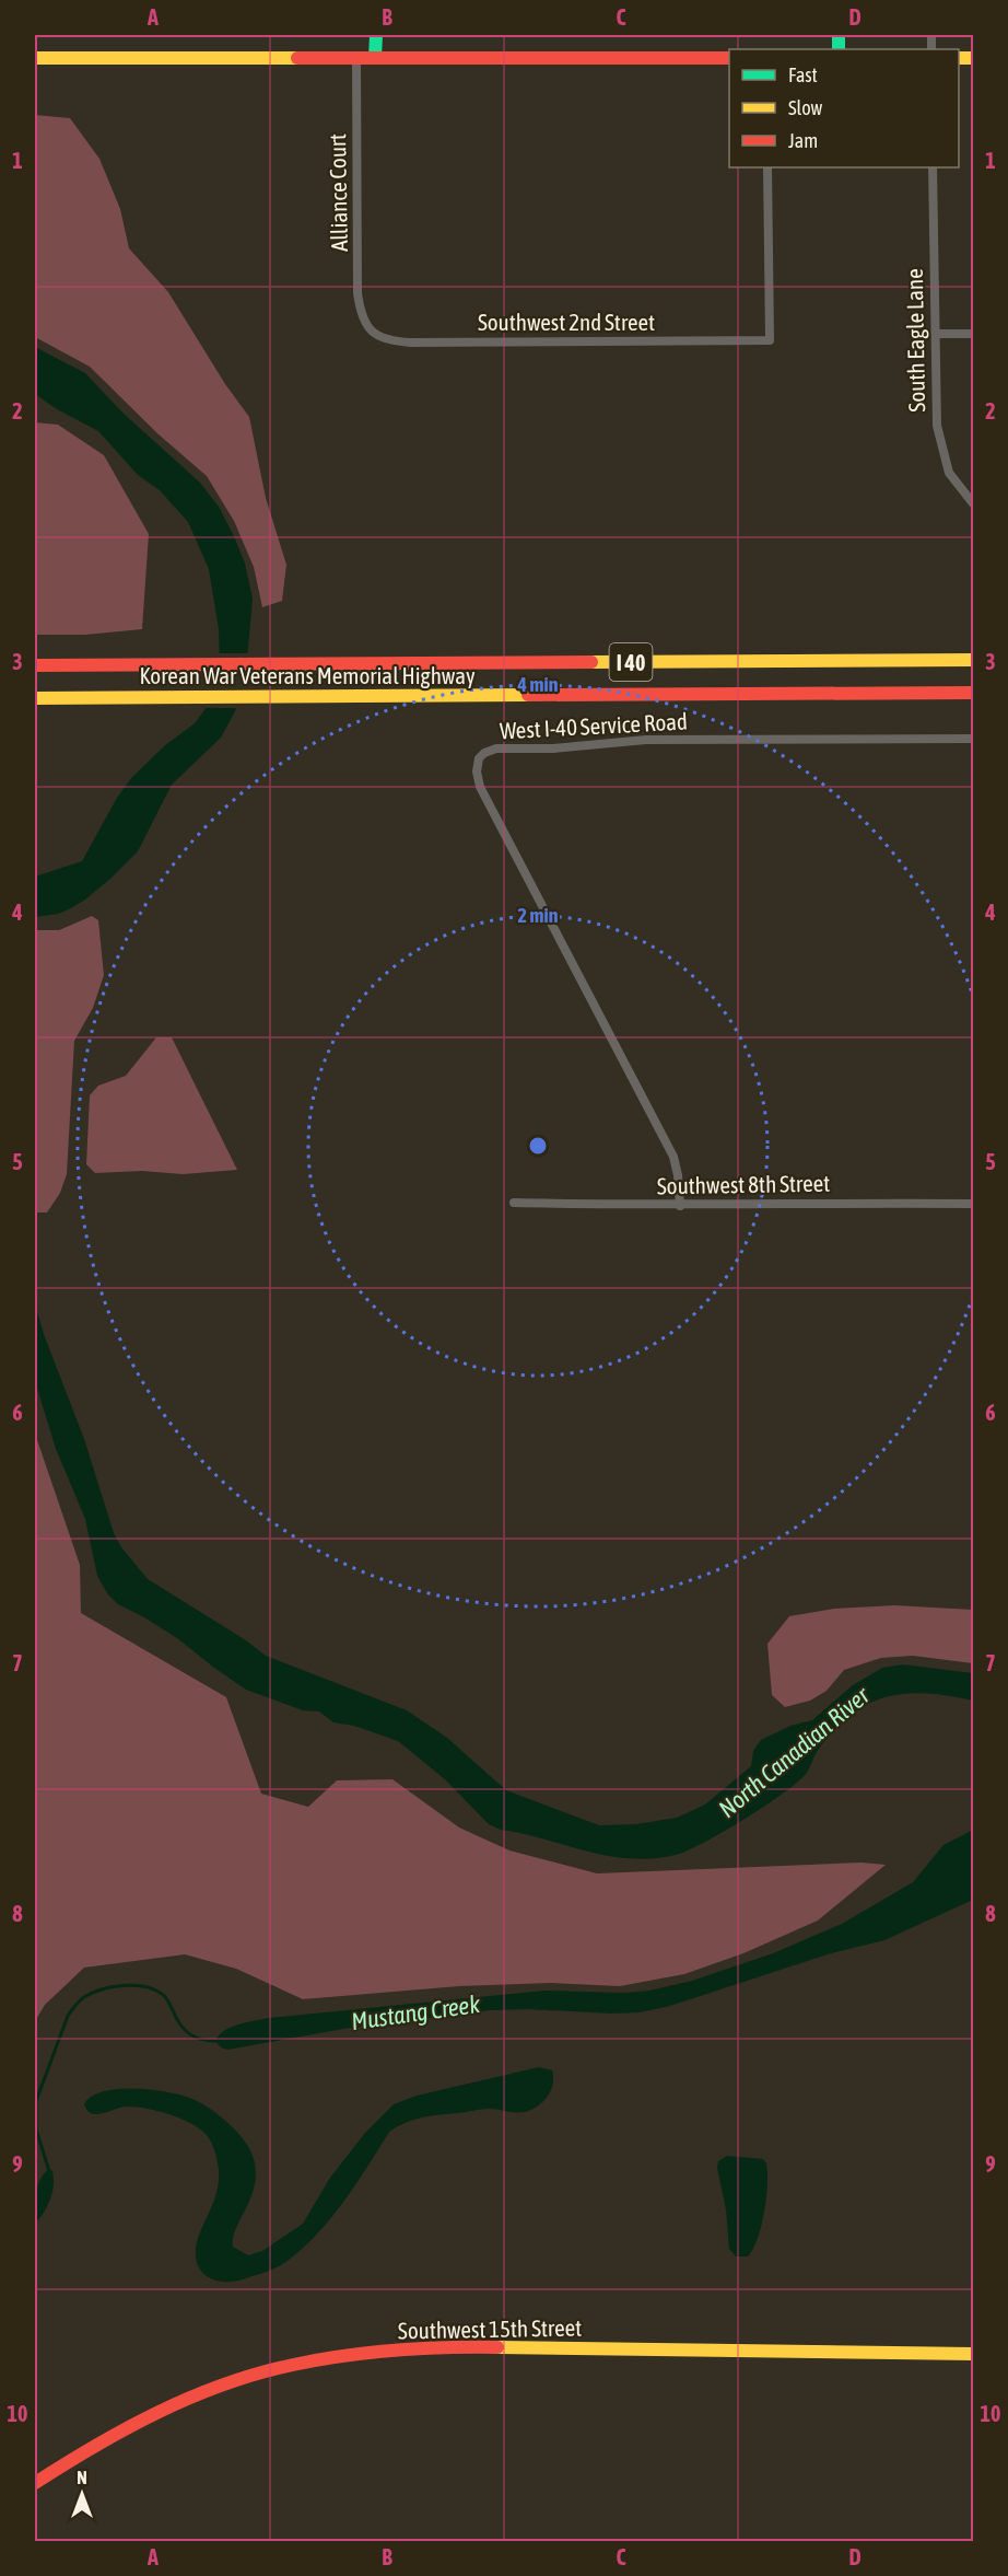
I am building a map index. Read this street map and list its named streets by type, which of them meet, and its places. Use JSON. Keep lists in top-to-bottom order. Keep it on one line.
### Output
{"streets":{"main road":["I 40","Korean War Veterans Memorial Highway","Southwest 15th Street"],"street":["Alliance Court","Southwest 2nd Street","South Eagle Lane","West I-40 Service Road","Southwest 8th Street"]},"crossings":[["Alliance Court","Southwest 2nd Street"],["West I-40 Service Road","Southwest 8th Street"]],"water":["North Canadian River","Mustang Creek"],"legend":["Fast","Slow","Jam"],"north":"top","grid":{"columns":["A","B","C","D"],"rows":["1","2","3","4","5","6","7","8","9","10"]},"rings":["4 min","2 min"]}
